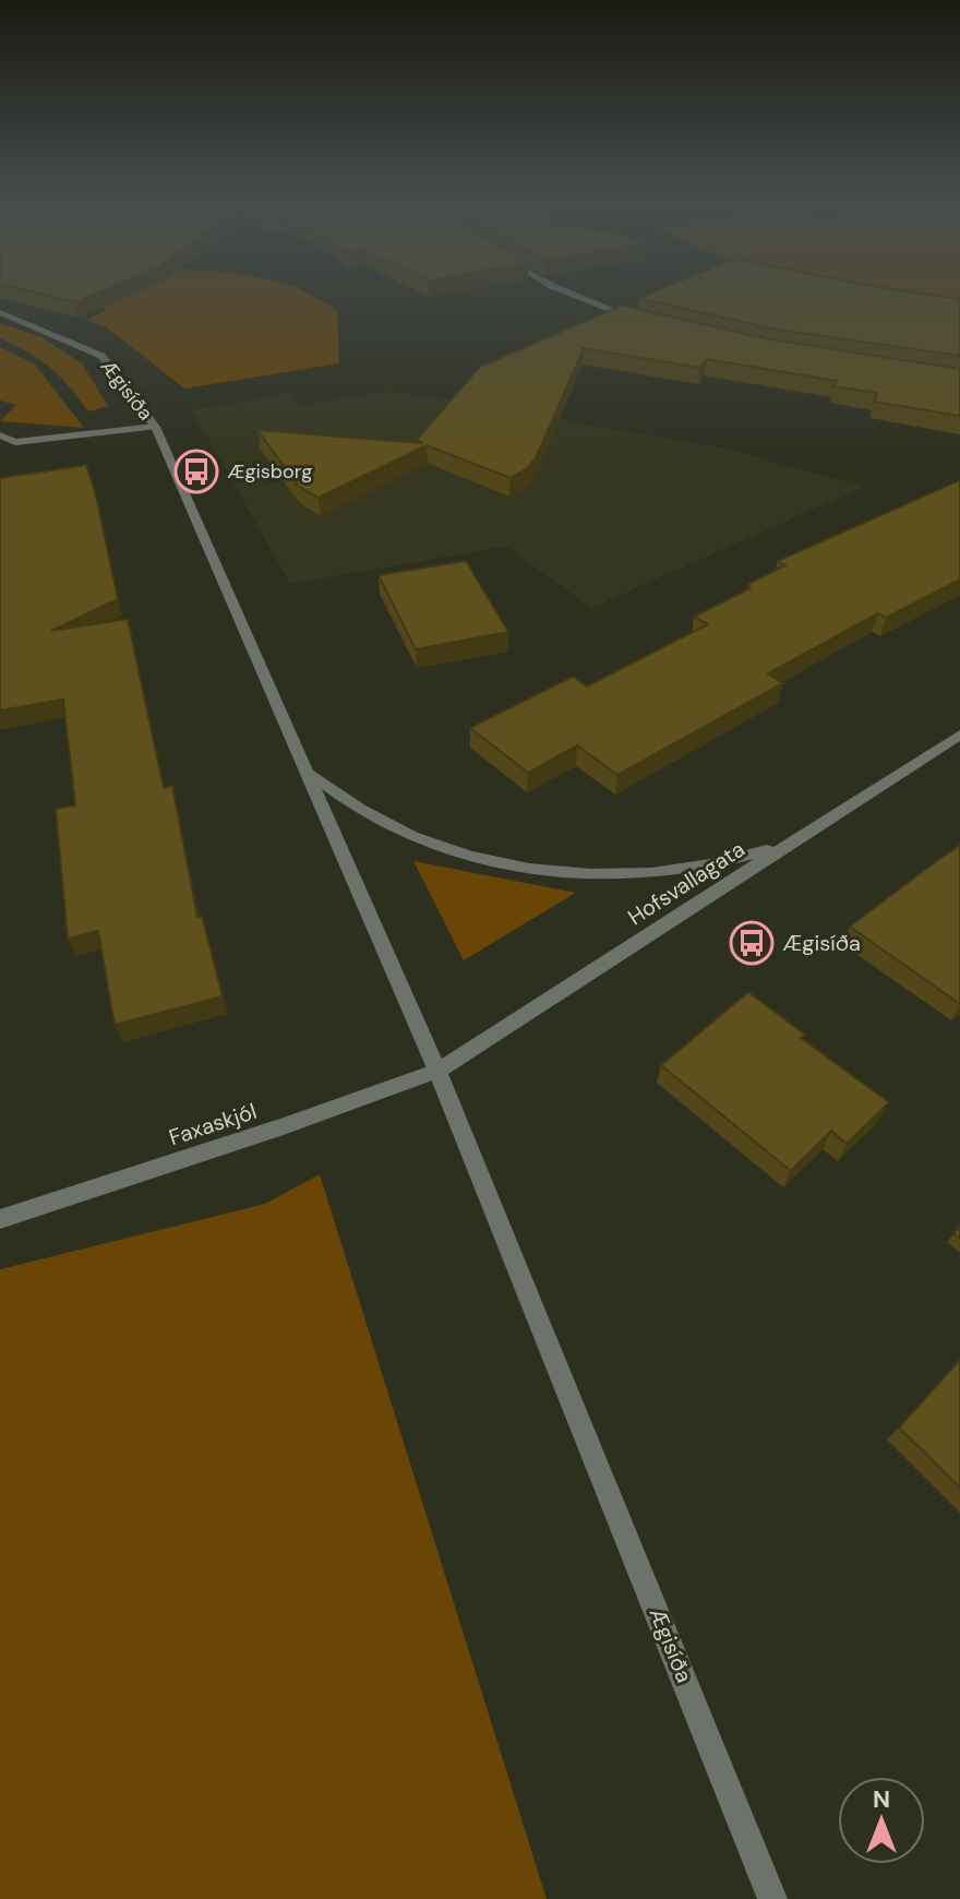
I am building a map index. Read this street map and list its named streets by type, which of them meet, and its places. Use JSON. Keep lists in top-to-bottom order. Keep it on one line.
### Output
{"streets":{"street":["Ægisíða","Hofsvallagata","Faxaskjól"]},"crossings":[["Ægisíða","Hofsvallagata"],["Ægisíða","Faxaskjól"],["Hofsvallagata","Faxaskjól"]],"places":{"bus stop":["Ægisborg","Ægisíða"]},"north":"top"}
